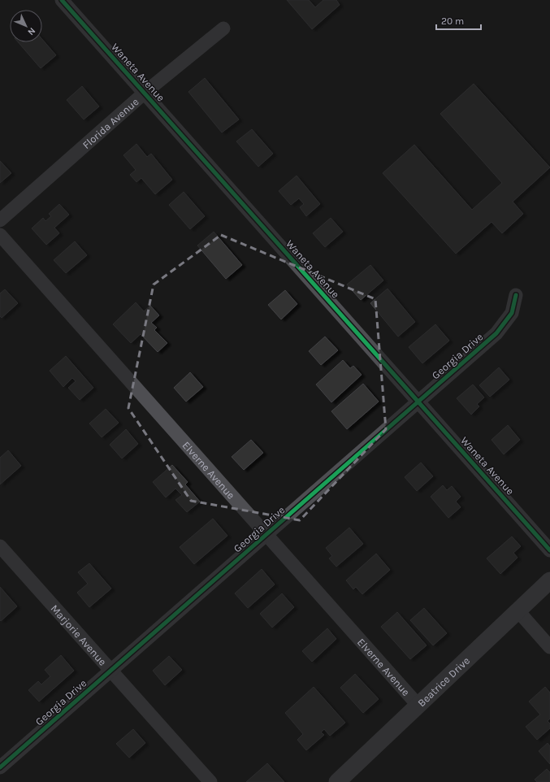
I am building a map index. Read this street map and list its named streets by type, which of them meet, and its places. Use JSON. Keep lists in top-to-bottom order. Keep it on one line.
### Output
{"streets":{"street":["Waneta Avenue","Florida Avenue","Georgia Drive","Elverne Avenue","Marjorie Avenue","Beatrice Drive"]},"crossings":[["Waneta Avenue","Florida Avenue"],["Waneta Avenue","Georgia Drive"],["Georgia Drive","Elverne Avenue"],["Georgia Drive","Marjorie Avenue"],["Elverne Avenue","Beatrice Drive"]],"scale_bar":"20 m","north":"bottom right"}
